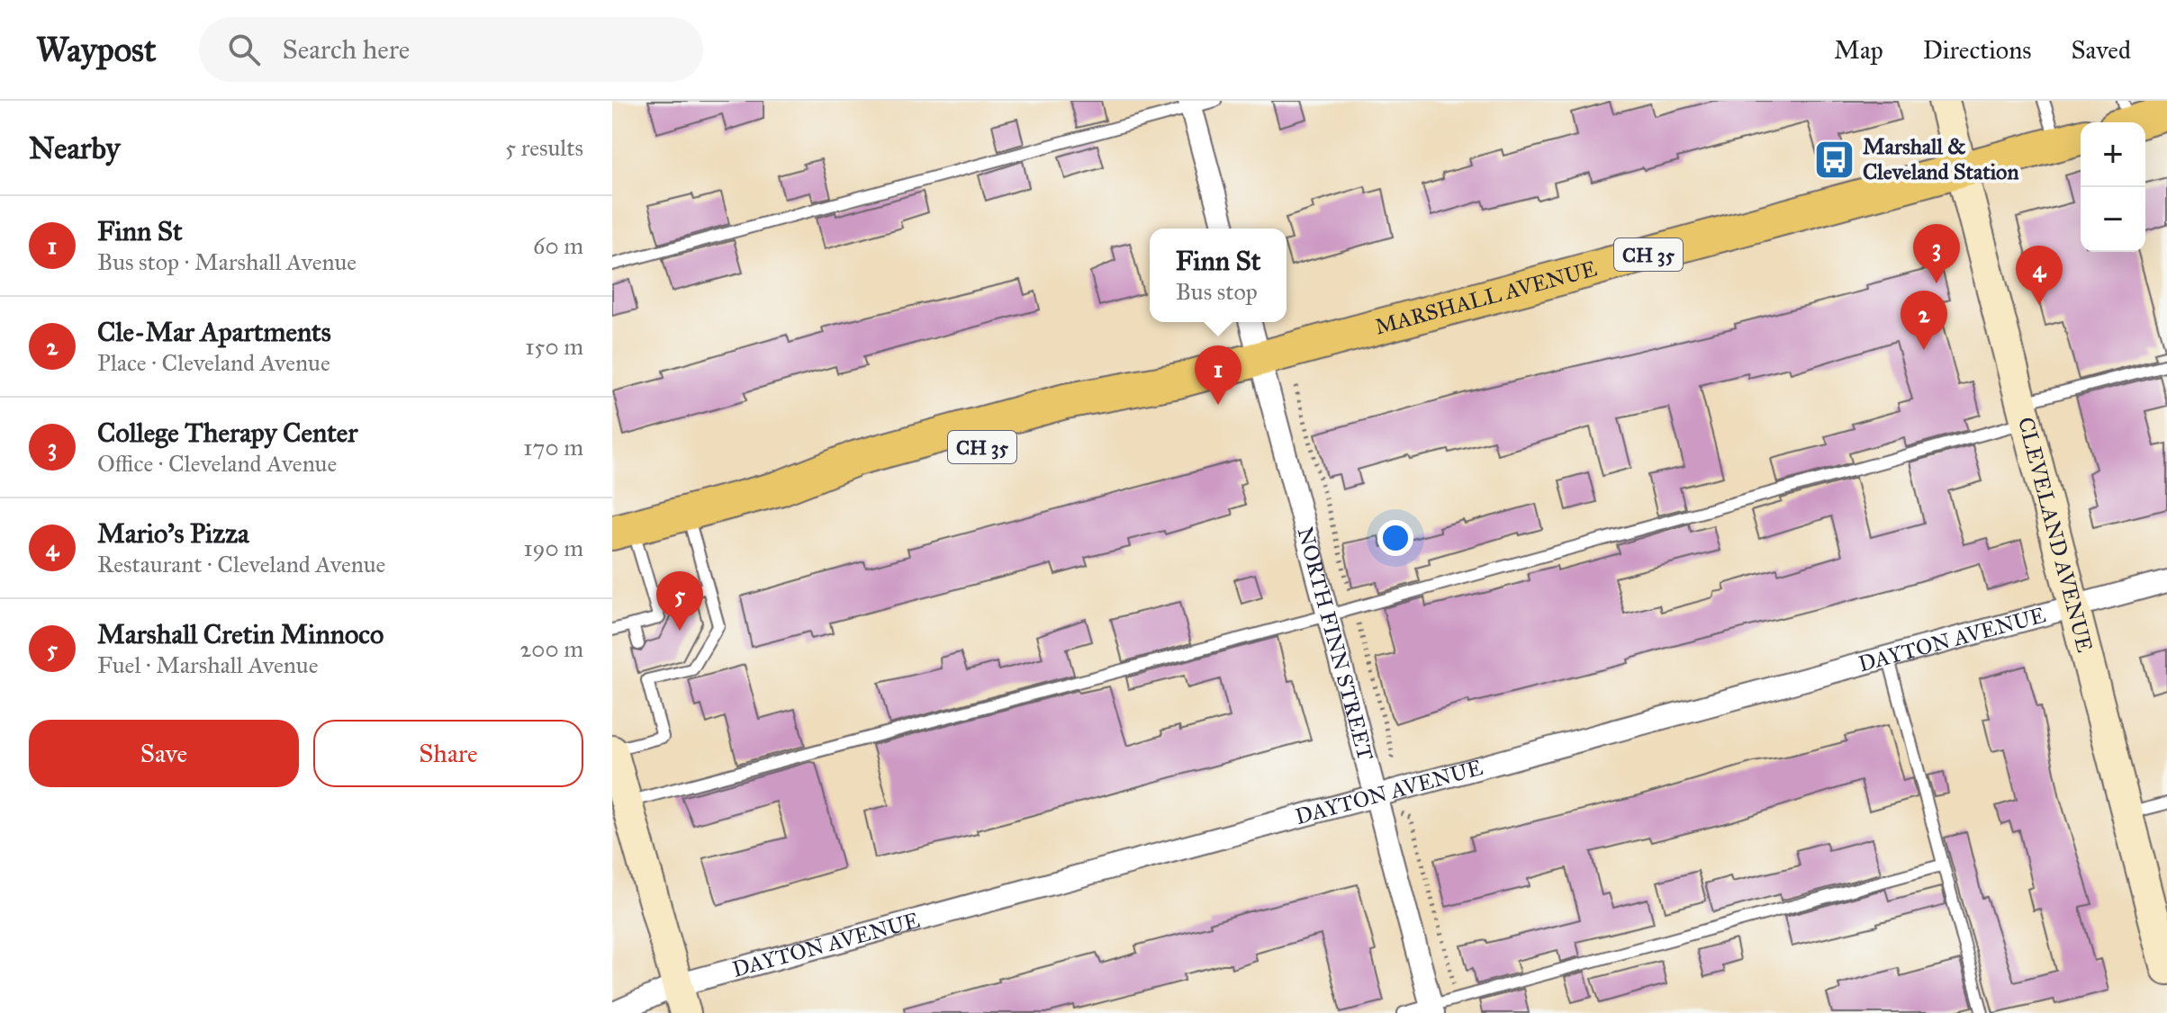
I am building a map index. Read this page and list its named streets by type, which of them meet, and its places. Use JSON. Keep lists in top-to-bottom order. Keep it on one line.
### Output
{"streets":{"main road":["CH 35","MARSHALL AVENUE"],"street":["CLEVELAND AVENUE","DAYTON AVENUE","NORTH FINN STREET"]},"crossings":[["MARSHALL AVENUE","CLEVELAND AVENUE"],["MARSHALL AVENUE","NORTH FINN STREET"],["CLEVELAND AVENUE","DAYTON AVENUE"],["DAYTON AVENUE","NORTH FINN STREET"]],"places":{"bus stop":["Marshall & Cleveland Station"]},"page":{"header":"Waypost","search":"Search here","nav":["Map","Directions","Saved"],"heading":["Nearby","5 results"],"map_buttons":["+","−"],"list":[{"mark":"1","name":"Finn St","note":"Bus stop · Marshall Avenue","value":"60 m"},{"mark":"2","name":"Cle-Mar Apartments","note":"Place · Cleveland Avenue","value":"150 m"},{"mark":"3","name":"College Therapy Center","note":"Office · Cleveland Avenue","value":"170 m"},{"mark":"4","name":"Mario's Pizza","note":"Restaurant · Cleveland Avenue","value":"190 m"},{"mark":"5","name":"Marshall Cretin Minnoco","note":"Fuel · Marshall Avenue","value":"200 m"}],"pins":["3","4","2","1","5"],"popup":["Finn St","Bus stop"],"buttons":["Save","Share"]}}
